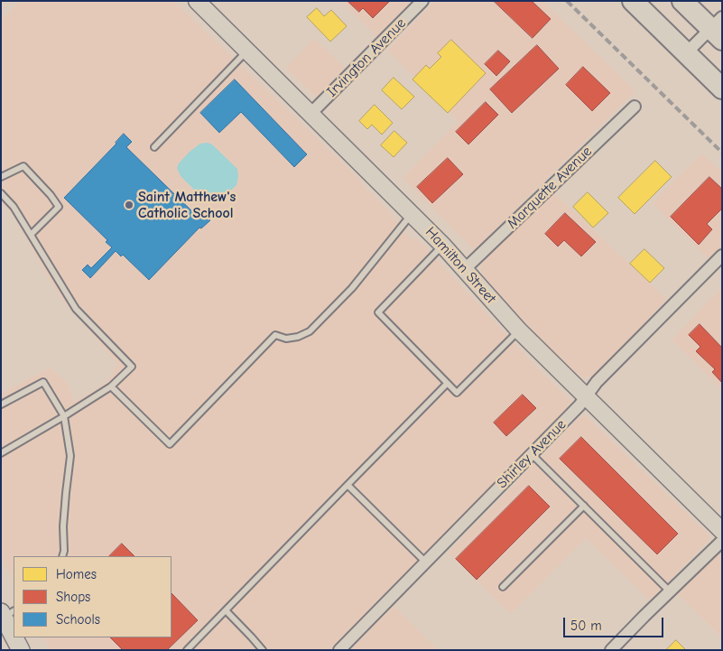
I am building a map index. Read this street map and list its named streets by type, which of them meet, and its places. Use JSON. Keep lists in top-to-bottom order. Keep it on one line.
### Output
{"streets":{"street":["Irvington Avenue","Marquette Avenue","Hamilton Street","Shirley Avenue"]},"crossings":[["Irvington Avenue","Hamilton Street"],["Marquette Avenue","Hamilton Street"],["Hamilton Street","Shirley Avenue"]],"places":["Saint Matthew's Catholic School"],"legend":["Homes","Shops","Schools"],"scale_bar":"50 m"}
